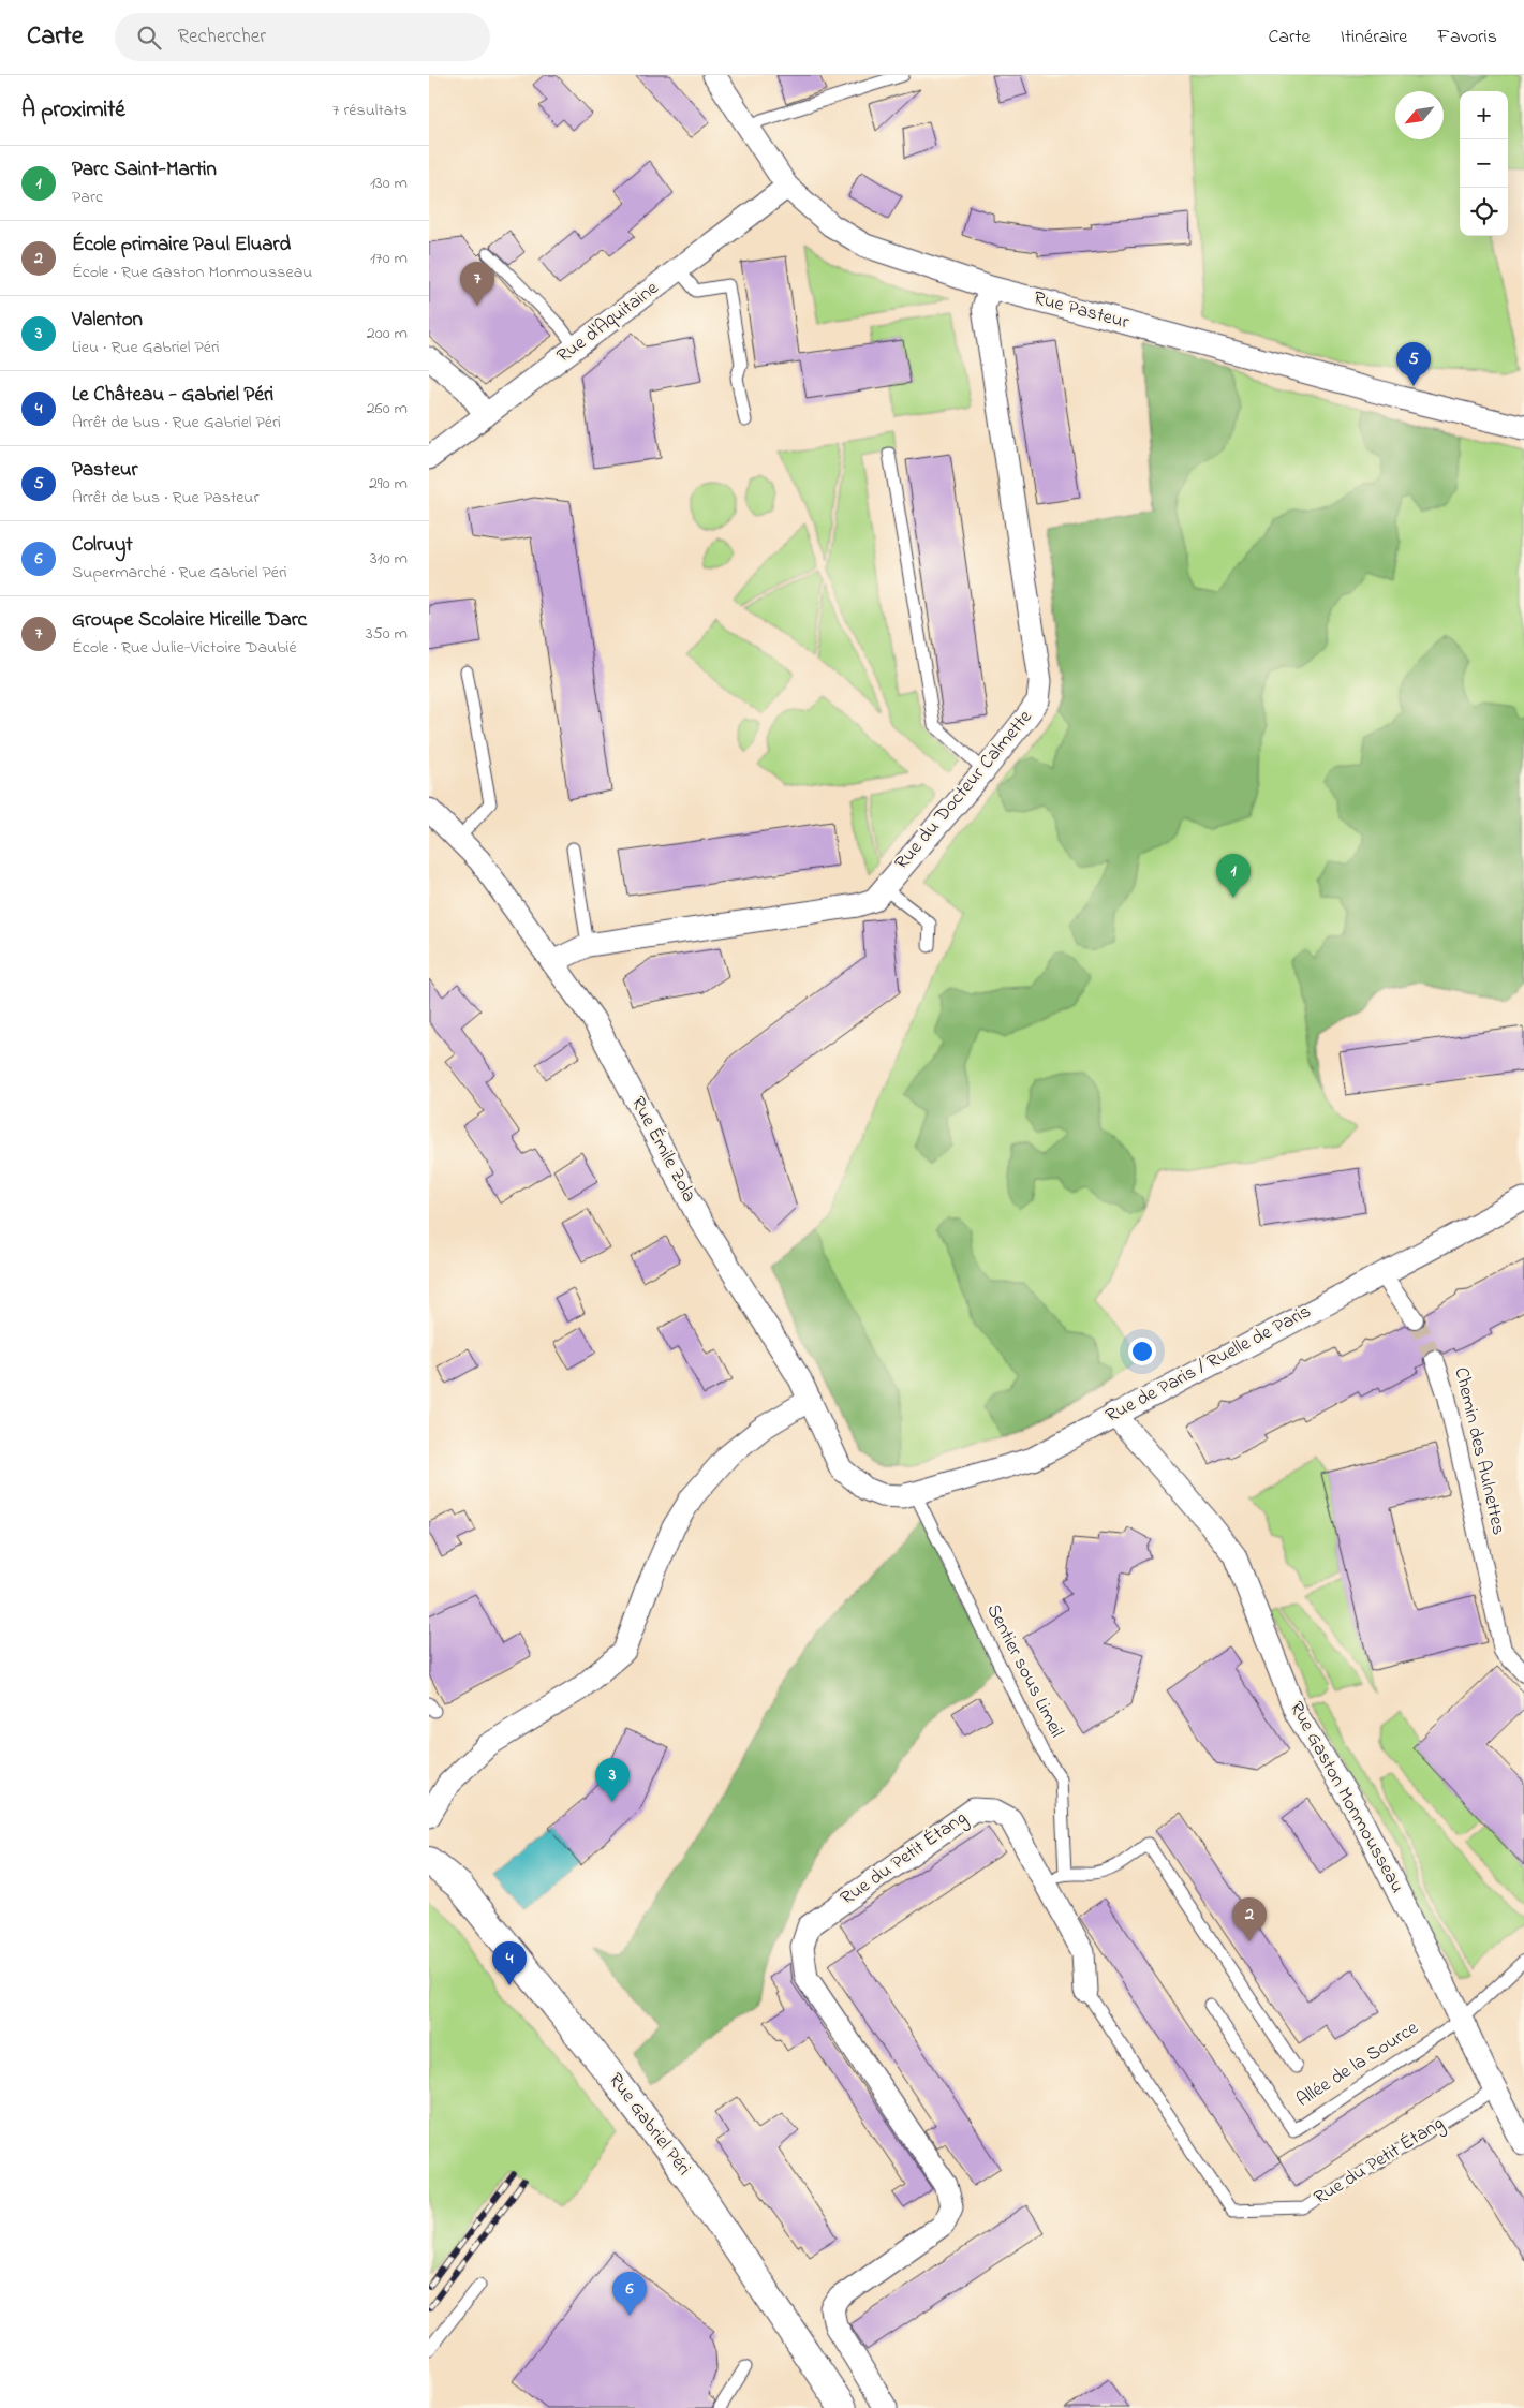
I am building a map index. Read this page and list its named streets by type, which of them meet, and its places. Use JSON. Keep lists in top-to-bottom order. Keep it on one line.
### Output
{"streets":{"street":["Rue Pasteur","Rue d'Aquitaine","Rue du Docteur Calmette","Rue Émile Zola","Rue de Paris / Ruelle de Paris","Chemin des Aulnettes","Rue Gaston Monmousseau","Rue du Petit Étang","Rue Gabriel Péri"],"lane":["Sentier sous Limeil","Allée de la Source"]},"crossings":[["Rue Pasteur","Rue d'Aquitaine"],["Rue Pasteur","Rue du Docteur Calmette"],["Rue du Docteur Calmette","Rue Émile Zola"],["Rue Émile Zola","Rue de Paris / Ruelle de Paris"],["Rue de Paris / Ruelle de Paris","Sentier sous Limeil"],["Rue de Paris / Ruelle de Paris","Rue Gaston Monmousseau"],["Sentier sous Limeil","Rue du Petit Étang"],["Rue Gaston Monmousseau","Rue du Petit Étang"],["Rue Gaston Monmousseau","Allée de la Source"]],"north":"bottom left","page":{"header":"Carte","search":"Rechercher","nav":["Carte","Itinéraire","Favoris"],"heading":["À proximité","7 résultats"],"map_buttons":["+","−"],"list":[{"mark":"1","name":"Parc Saint-Martin","note":"Parc","value":"130 m"},{"mark":"2","name":"École primaire Paul Eluard","note":"École · Rue Gaston Monmousseau","value":"170 m"},{"mark":"3","name":"Valenton","note":"Lieu · Rue Gabriel Péri","value":"200 m"},{"mark":"4","name":"Le Château - Gabriel Péri","note":"Arrêt de bus · Rue Gabriel Péri","value":"260 m"},{"mark":"5","name":"Pasteur","note":"Arrêt de bus · Rue Pasteur","value":"290 m"},{"mark":"6","name":"Colruyt","note":"Supermarché · Rue Gabriel Péri","value":"310 m"},{"mark":"7","name":"Groupe Scolaire Mireille Darc","note":"École · Rue Julie-Victoire Daubié","value":"350 m"}],"pins":["7","5","1","3","2","4","6"]}}
